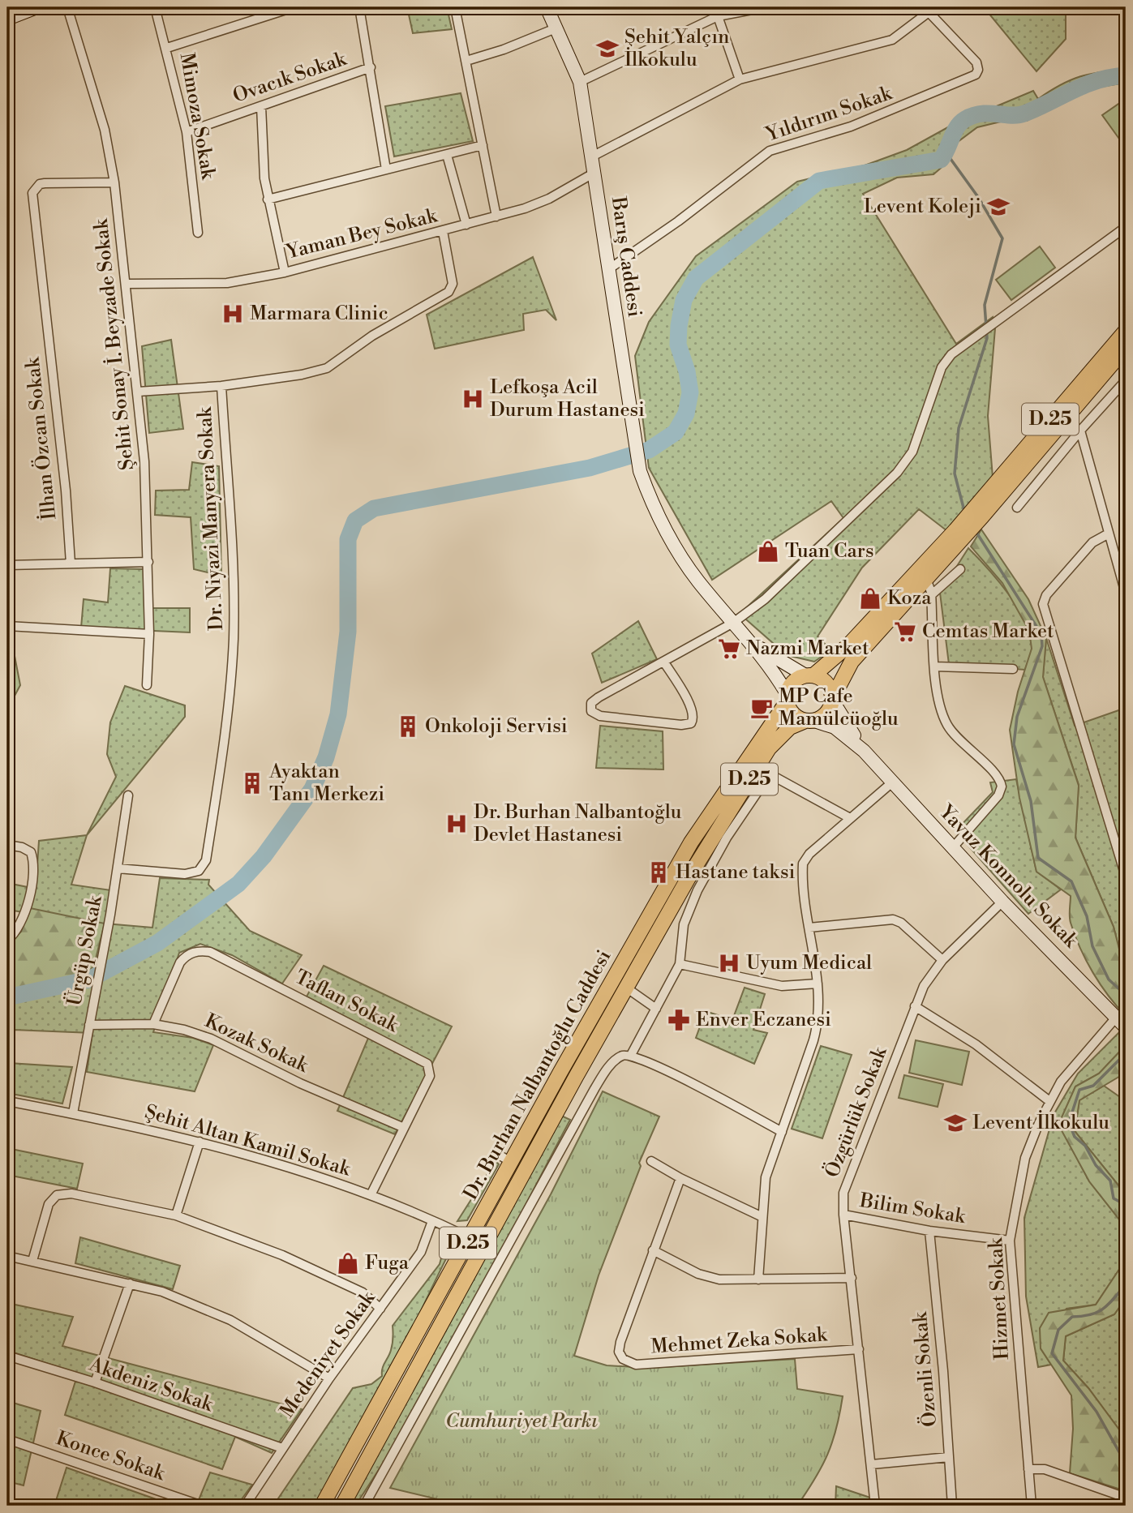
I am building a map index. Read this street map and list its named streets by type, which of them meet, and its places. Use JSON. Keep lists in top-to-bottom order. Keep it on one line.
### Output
{"streets":{"main road":["D.25","Dr. Burhan Nalbantoğlu Caddesi"],"street":["Ovacık Sokak","Yıldırım Sokak","Mimoza Sokak","Yaman Bey Sokak","Barış Caddesi","Şehit Sonay İ. Beyzade Sokak","İlhan Özcan Sokak","Dr. Niyazi Manyera Sokak","Yavuz Konnolu Sokak","Ürgüp Sokak","Taflan Sokak","Kozak Sokak","Özgürlük Sokak","Şehit Altan Kamil Sokak","Bilim Sokak","Hizmet Sokak","Mehmet Zeka Sokak","Medeniyet Sokak","Özenli Sokak","Akdeniz Sokak","Konce Sokak"]},"crossings":[["Ovacık Sokak","Mimoza Sokak"],["Yıldırım Sokak","Barış Caddesi"],["Yaman Bey Sokak","Barış Caddesi"],["Yaman Bey Sokak","Şehit Sonay İ. Beyzade Sokak"],["Şehit Sonay İ. Beyzade Sokak","İlhan Özcan Sokak"],["D.25","Yavuz Konnolu Sokak"],["D.25","Dr. Burhan Nalbantoğlu Caddesi"],["Dr. Niyazi Manyera Sokak","Ürgüp Sokak"],["Yavuz Konnolu Sokak","Dr. Burhan Nalbantoğlu Caddesi"],["Yavuz Konnolu Sokak","Özgürlük Sokak"],["Yavuz Konnolu Sokak","Hizmet Sokak"],["Ürgüp Sokak","Kozak Sokak"],["Ürgüp Sokak","Şehit Altan Kamil Sokak"],["Taflan Sokak","Kozak Sokak"],["Taflan Sokak","Şehit Altan Kamil Sokak"],["Dr. Burhan Nalbantoğlu Caddesi","Şehit Altan Kamil Sokak"],["Özgürlük Sokak","Bilim Sokak"],["Özgürlük Sokak","Mehmet Zeka Sokak"],["Şehit Altan Kamil Sokak","Medeniyet Sokak"],["Bilim Sokak","Hizmet Sokak"],["Bilim Sokak","Özenli Sokak"],["Medeniyet Sokak","Akdeniz Sokak"]],"parks":["Cumhuriyet Parkı"],"places":{"school or university":["Şehit Yalçın İlkokulu","Levent Koleji","Levent İlkokulu"],"hospital":["Marmara Clinic","Lefkoşa Acil Durum Hastanesi","Dr. Burhan Nalbantoğlu Devlet Hastanesi","Uyum Medical"],"shop":["Tuan Cars","Koza","Fuga"],"supermarket":["Cemtas Market","Nazmi Market"],"cafe":["MP Cafe Mamülcüoğlu"],"building":["Onkoloji Servisi","Ayaktan Tanı Merkezi","Hastane taksi"],"pharmacy":["Enver Eczanesi"]}}
